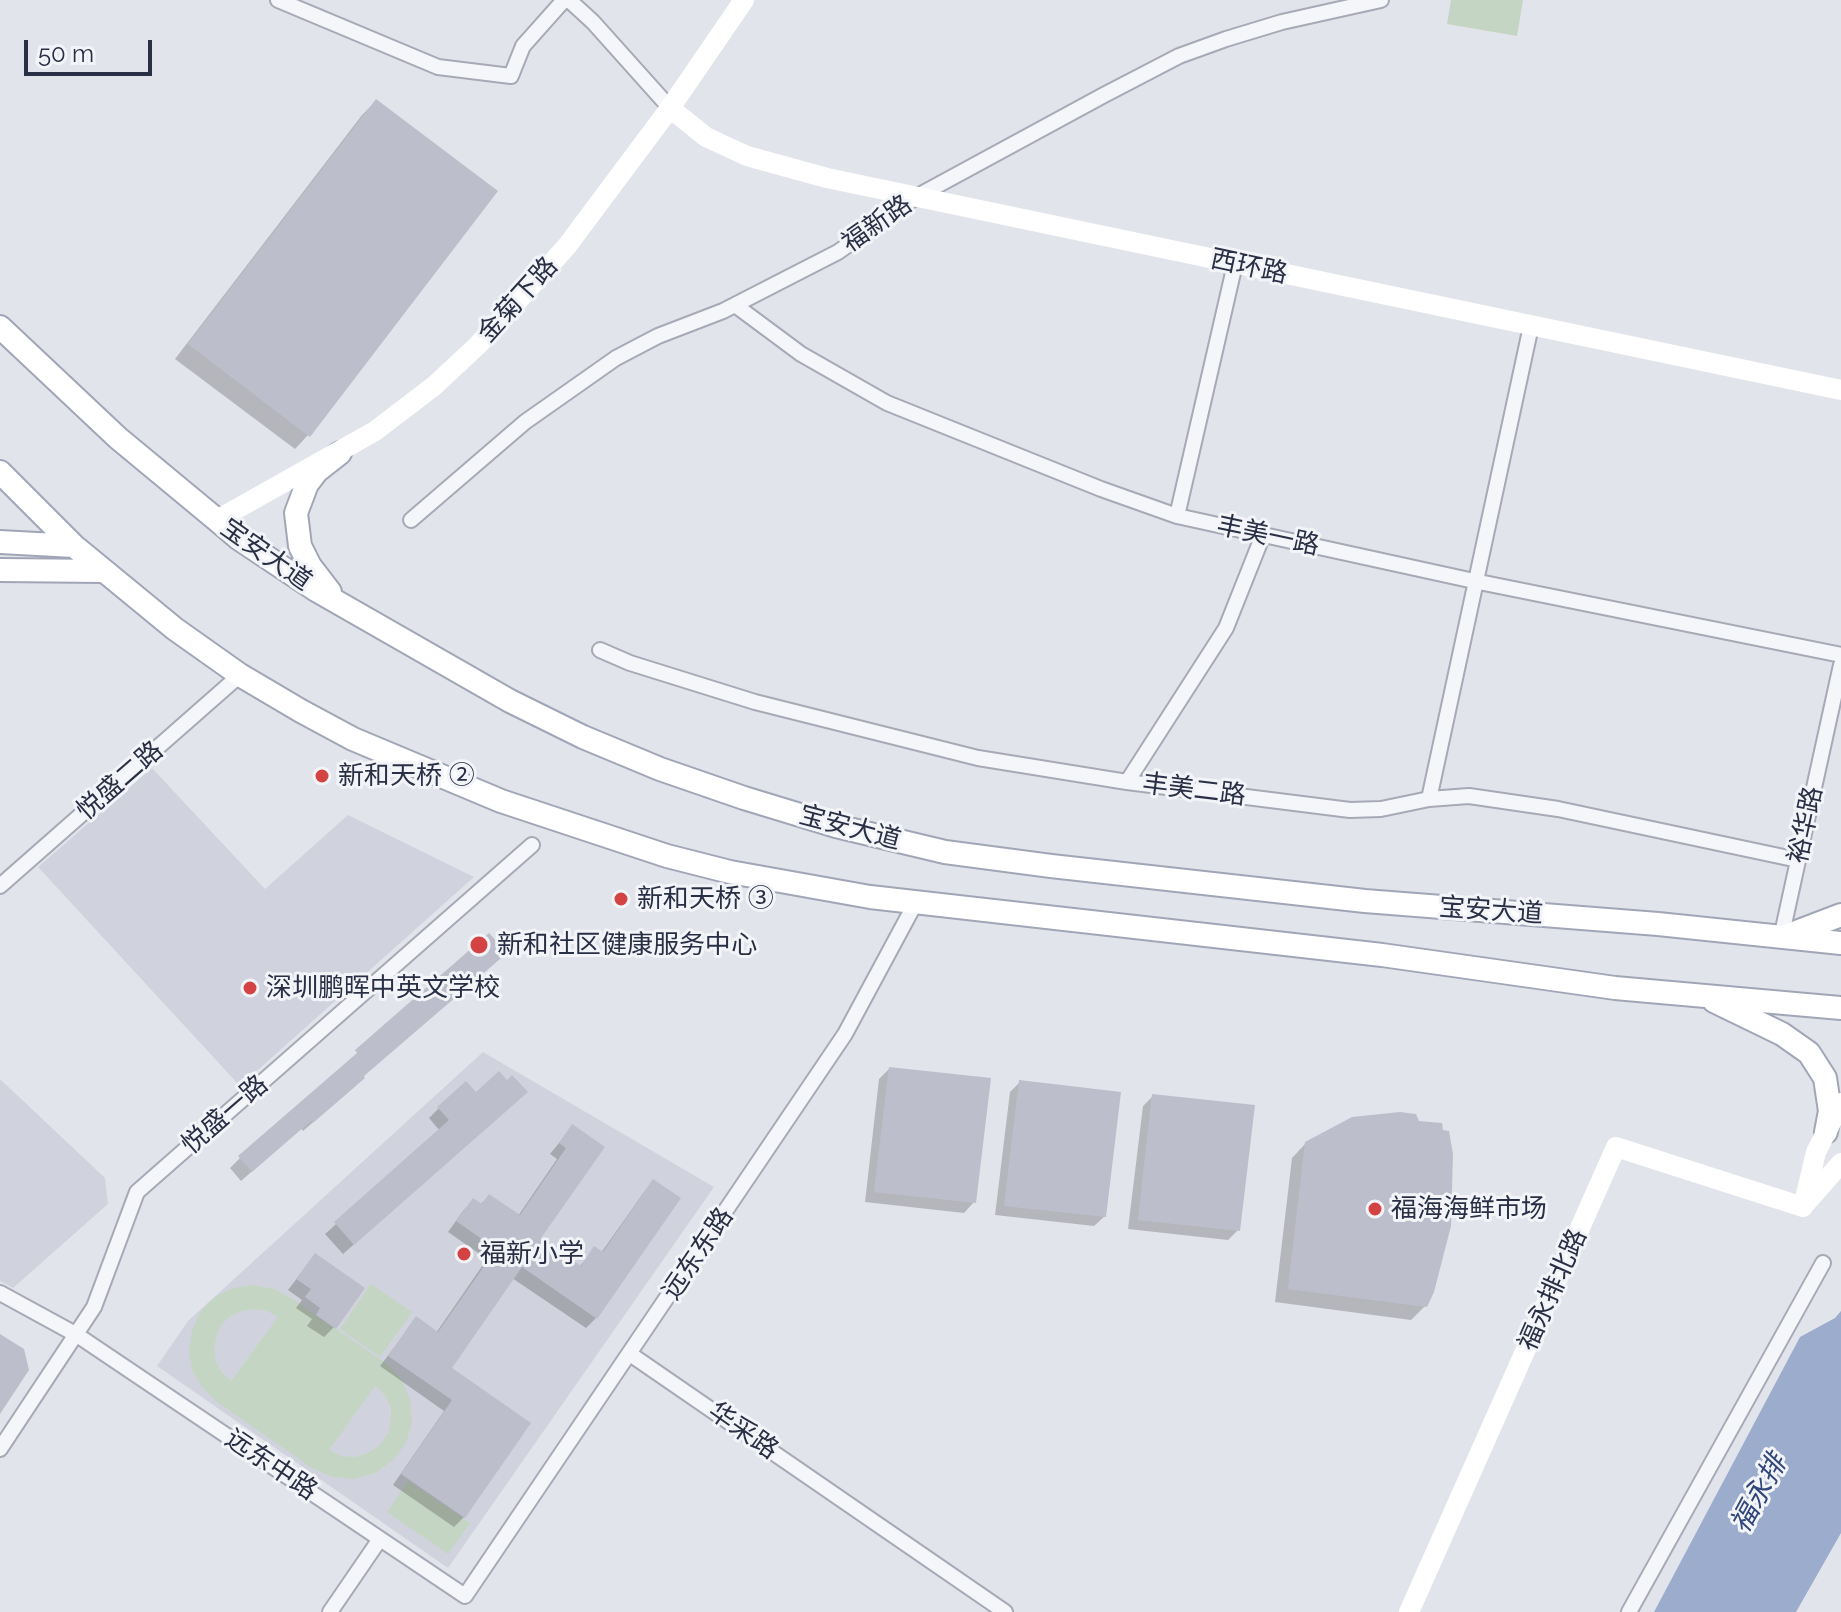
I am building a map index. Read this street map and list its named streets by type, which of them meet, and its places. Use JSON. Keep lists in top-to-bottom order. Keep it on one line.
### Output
{"streets":{"main road":["宝安大道"],"street":["福新路","西环路","金菊下路","丰美一路","悦盛二路","丰美二路","裕华路","悦盛一路","远东东路","福永排北路","华采路","远东中路"]},"crossings":[["福新路","西环路"],["福新路","丰美一路"],["西环路","金菊下路"],["金菊下路","宝安大道"],["宝安大道","裕华路"],["丰美二路","裕华路"],["悦盛一路","远东中路"],["远东东路","华采路"],["远东东路","远东中路"]],"water":["福永排"],"places":["新和天桥 ②","新和天桥 ③","新和社区健康服务中心","深圳鹏晖中英文学校","福海海鲜市场","福新小学"],"scale_bar":"50 m"}
